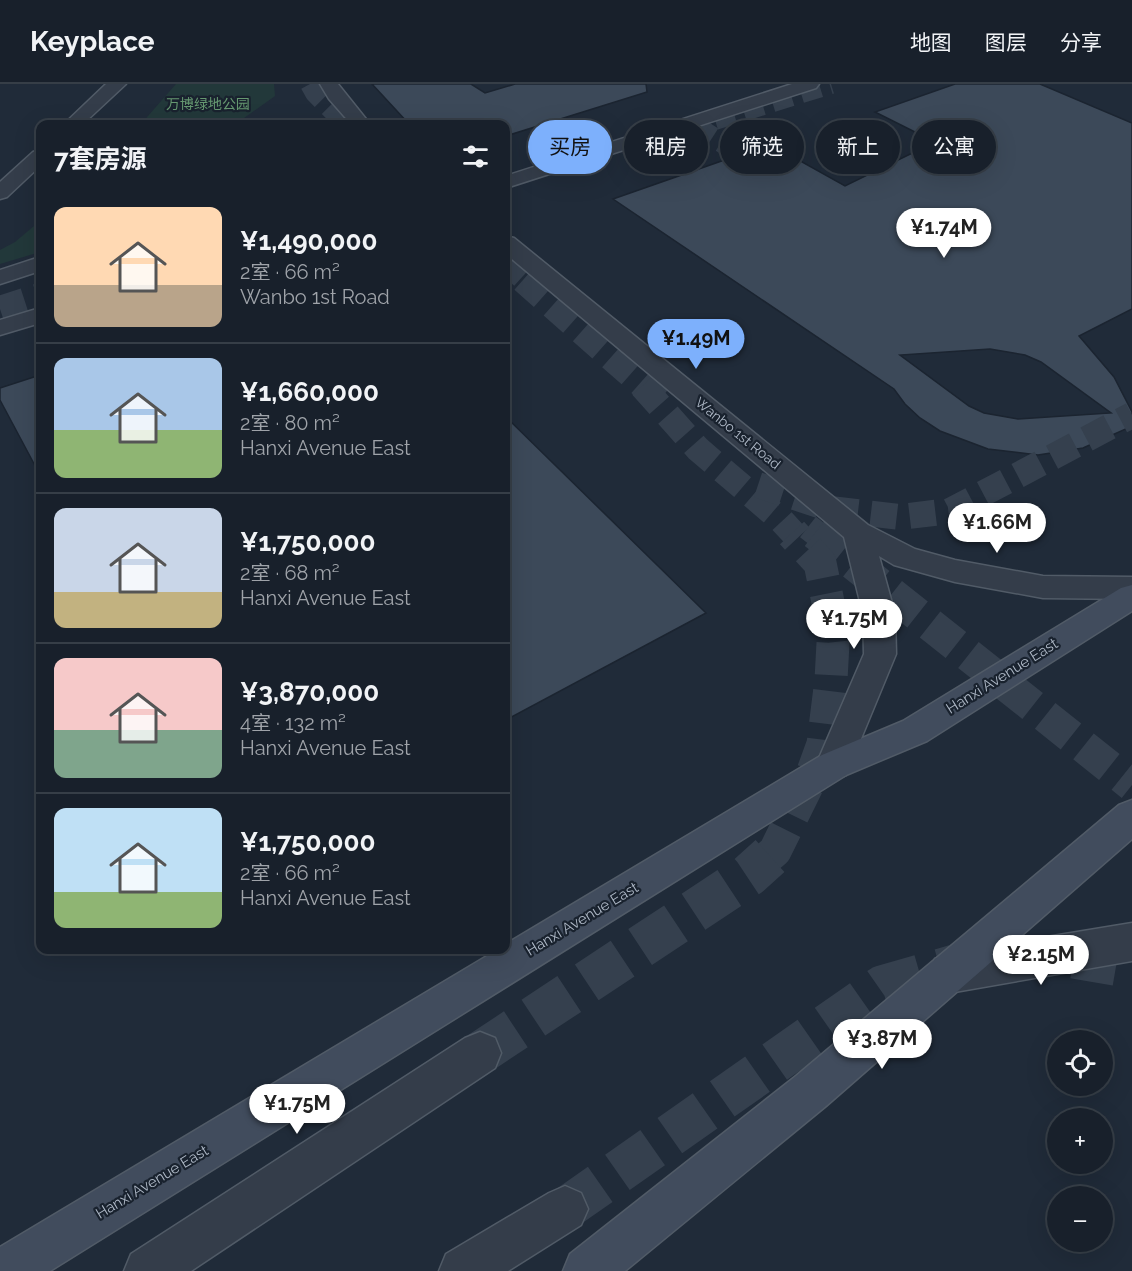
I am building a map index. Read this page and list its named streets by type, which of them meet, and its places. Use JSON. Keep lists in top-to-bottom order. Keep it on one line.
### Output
{"streets":{"main road":["Hanxi Avenue East"],"street":["Wanbo 1st Road"]},"parks":["万博绿地公园"],"page":{"header":"Keyplace","nav":["地图","图层","分享"],"chip":["买房","租房","筛选","新上","公寓"],"heading":"7套房源","list":[{"name":"¥1,490,000","note":"2室 · 66 m² · Wanbo 1st Road"},{"name":"¥1,660,000","note":"2室 · 80 m² · Hanxi Avenue East"},{"name":"¥1,750,000","note":"2室 · 68 m² · Hanxi Avenue East"},{"name":"¥3,870,000","note":"4室 · 132 m² · Hanxi Avenue East"},{"name":"¥1,750,000","note":"2室 · 66 m² · Hanxi Avenue East"}],"price":["¥1.74M","¥1.49M","¥1.66M","¥1.75M","¥2.15M","¥3.87M","¥1.75M"],"map_buttons":["+","−"]}}
